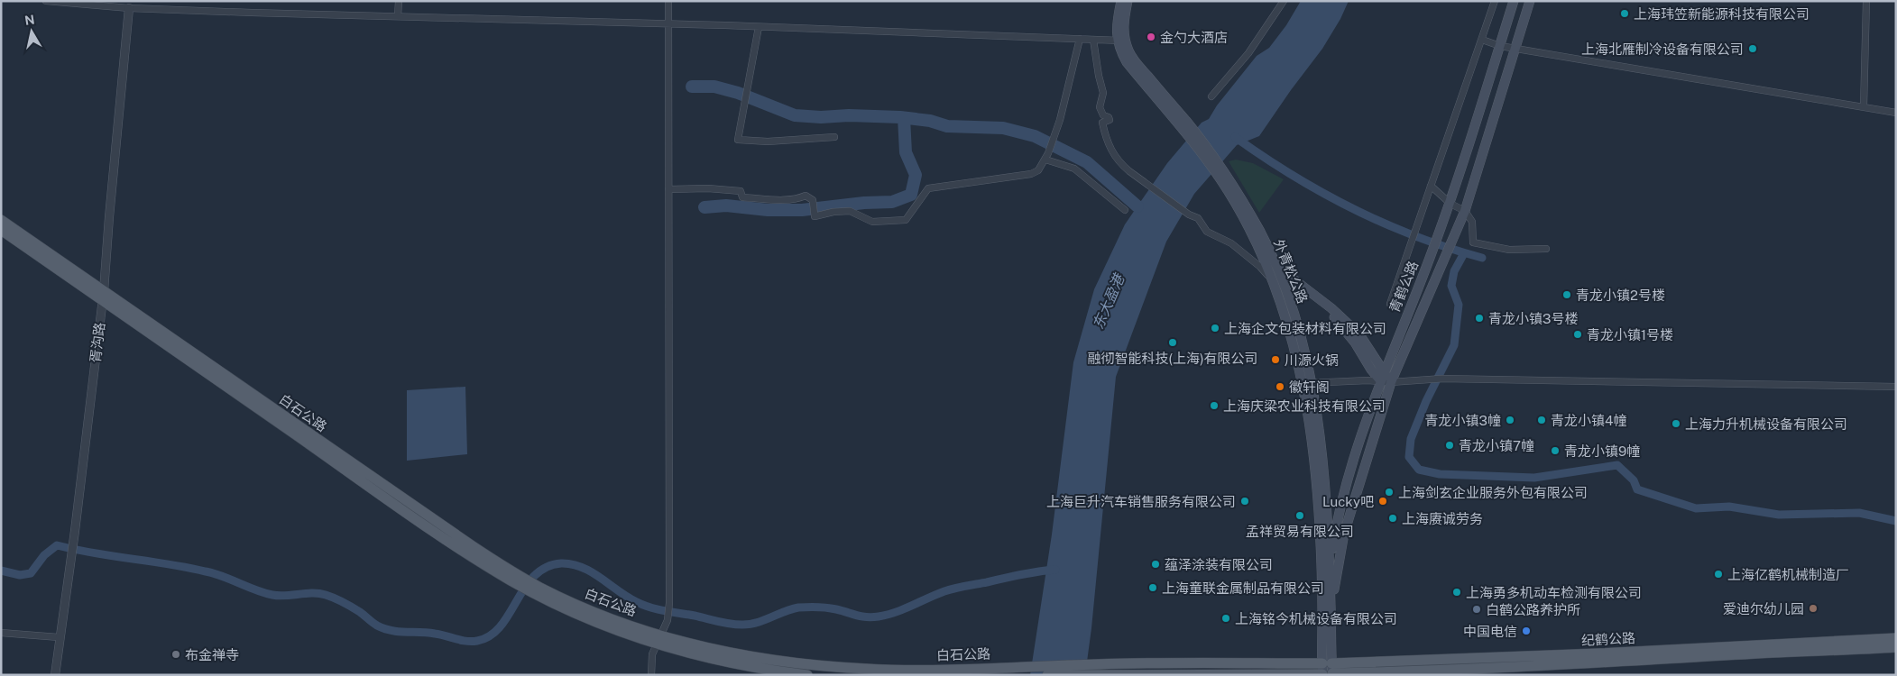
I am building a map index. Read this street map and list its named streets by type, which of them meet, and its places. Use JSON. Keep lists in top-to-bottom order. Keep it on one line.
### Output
{"streets":{"main road":["外青松公路","青鹤公路","白石公路","纪鹤公路"],"street":["胥沟路"]},"crossings":[["外青松公路","青鹤公路"],["外青松公路","白石公路"],["外青松公路","纪鹤公路"],["胥沟路","白石公路"],["白石公路","纪鹤公路"]],"water":["东大盈港"],"places":["上海玮笠新能源科技有限公司","金勺大酒店","上海北雁制冷设备有限公司","青龙小镇2号楼","青龙小镇3号楼","上海企文包装材料有限公司","青龙小镇1号楼","融彻智能科技(上海)有限公司","川源火锅","徽轩阁","上海庆梁农业科技有限公司","青龙小镇3幢","青龙小镇4幢","上海力升机械设备有限公司","青龙小镇7幢","青龙小镇9幢","上海剑玄企业服务外包有限公司","上海巨升汽车销售服务有限公司","Lucky吧","孟祥贸易有限公司","上海赓诚劳务","蕴泽涂装有限公司","上海亿鹤机械制造厂","上海童联金属制品有限公司","上海勇多机动车检测有限公司","爱迪尔幼儿园","白鹤公路养护所","上海铭今机械设备有限公司","中国电信","布金禅寺"],"north":"top"}
